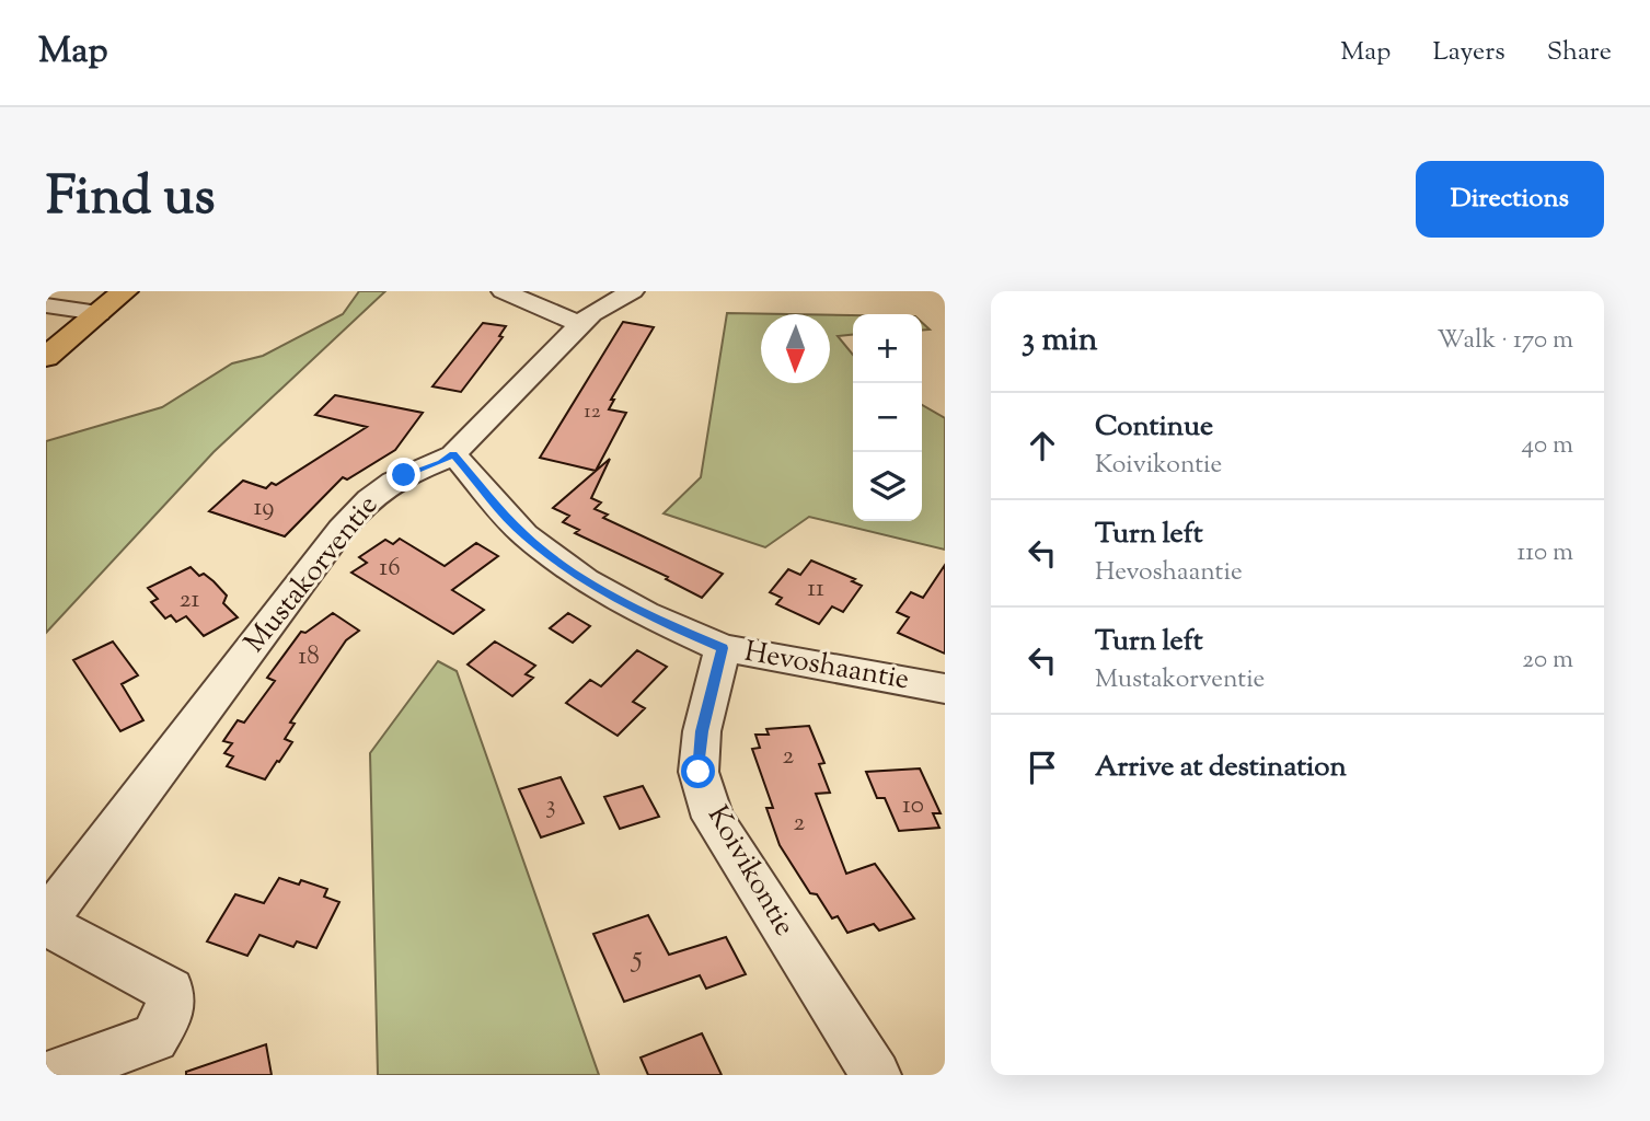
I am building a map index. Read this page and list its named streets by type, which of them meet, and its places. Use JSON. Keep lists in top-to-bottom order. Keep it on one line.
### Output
{"streets":{"street":["Mustakorventie","Hevoshaantie","Koivikontie"]},"crossings":[["Mustakorventie","Hevoshaantie"],["Hevoshaantie","Koivikontie"]],"house_numbers":["12","19","16","11","21","18","2","3","10","2","5"],"north":"bottom","page":{"header":"Map","nav":["Map","Layers","Share"],"title":"Find us","buttons":"Directions","heading":["3 min","Walk · 170 m"],"map_buttons":["+","−"],"list":[["Continue","Koivikontie","40 m"],["Turn left","Hevoshaantie","110 m"],["Turn left","Mustakorventie","20 m"],"Arrive at destination"]}}
